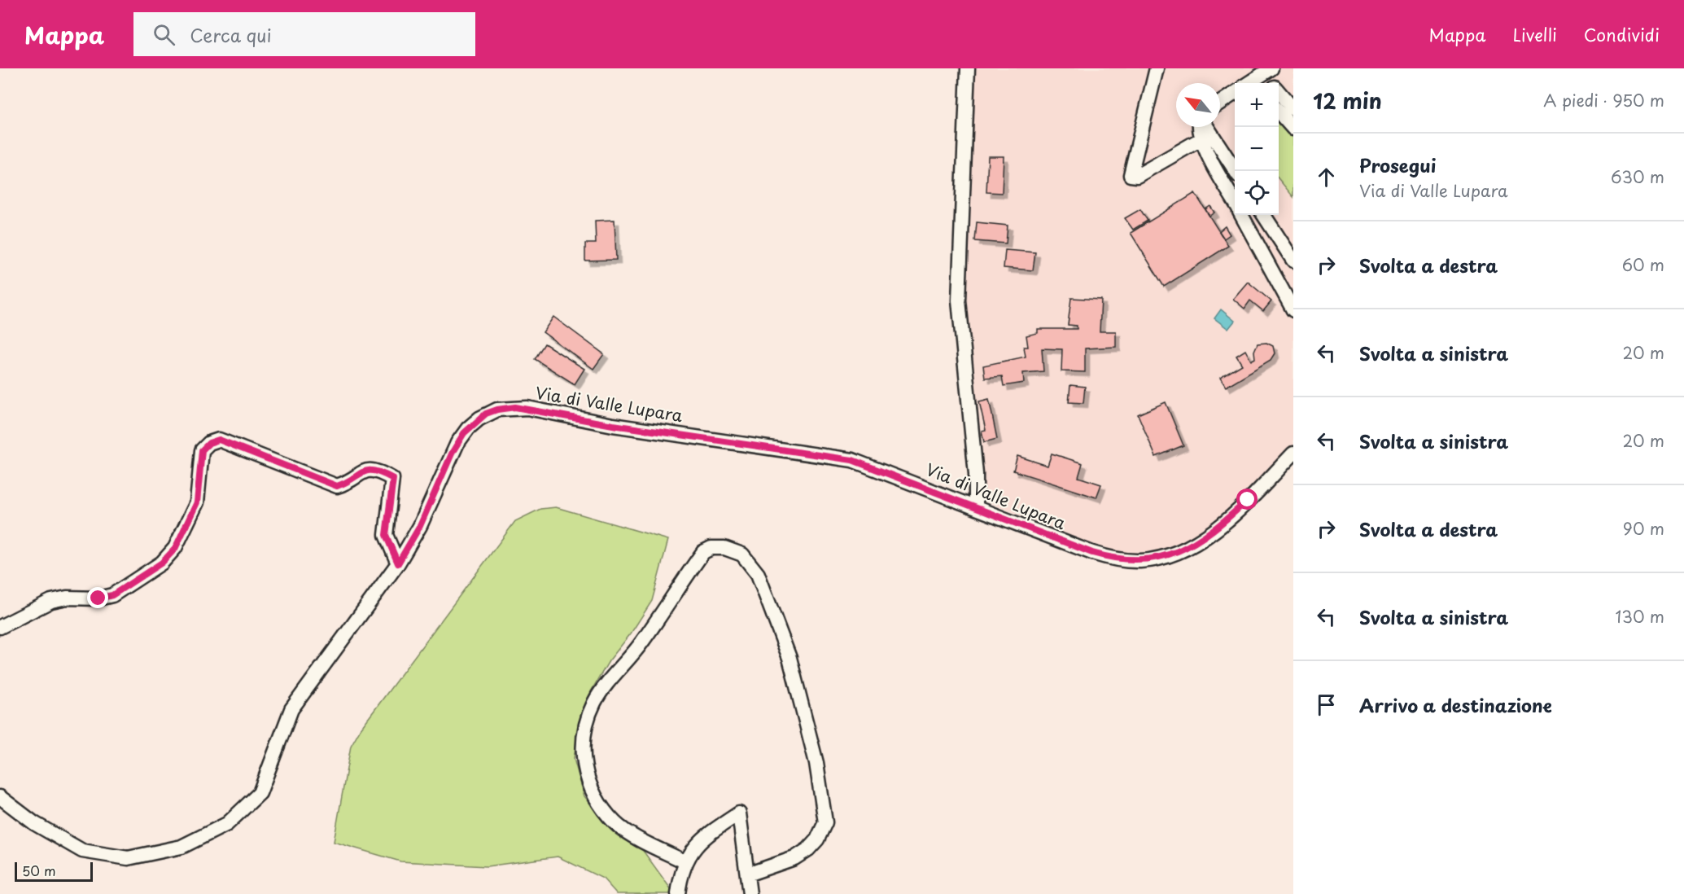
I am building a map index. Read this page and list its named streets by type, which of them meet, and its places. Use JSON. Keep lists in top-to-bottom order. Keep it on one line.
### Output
{"streets":{"street":["Via di Valle Lupara"]},"scale_bar":"50 m","north":"top left","page":{"header":"Mappa","search":"Cerca qui","nav":["Mappa","Livelli","Condividi"],"heading":["12 min","A piedi · 950 m"],"map_buttons":["+","−"],"list":[["Prosegui","Via di Valle Lupara","630 m"],["Svolta a destra","60 m"],["Svolta a sinistra","20 m"],["Svolta a sinistra","20 m"],["Svolta a destra","90 m"],["Svolta a sinistra","130 m"],"Arrivo a destinazione"],"scale":"50 m"}}
